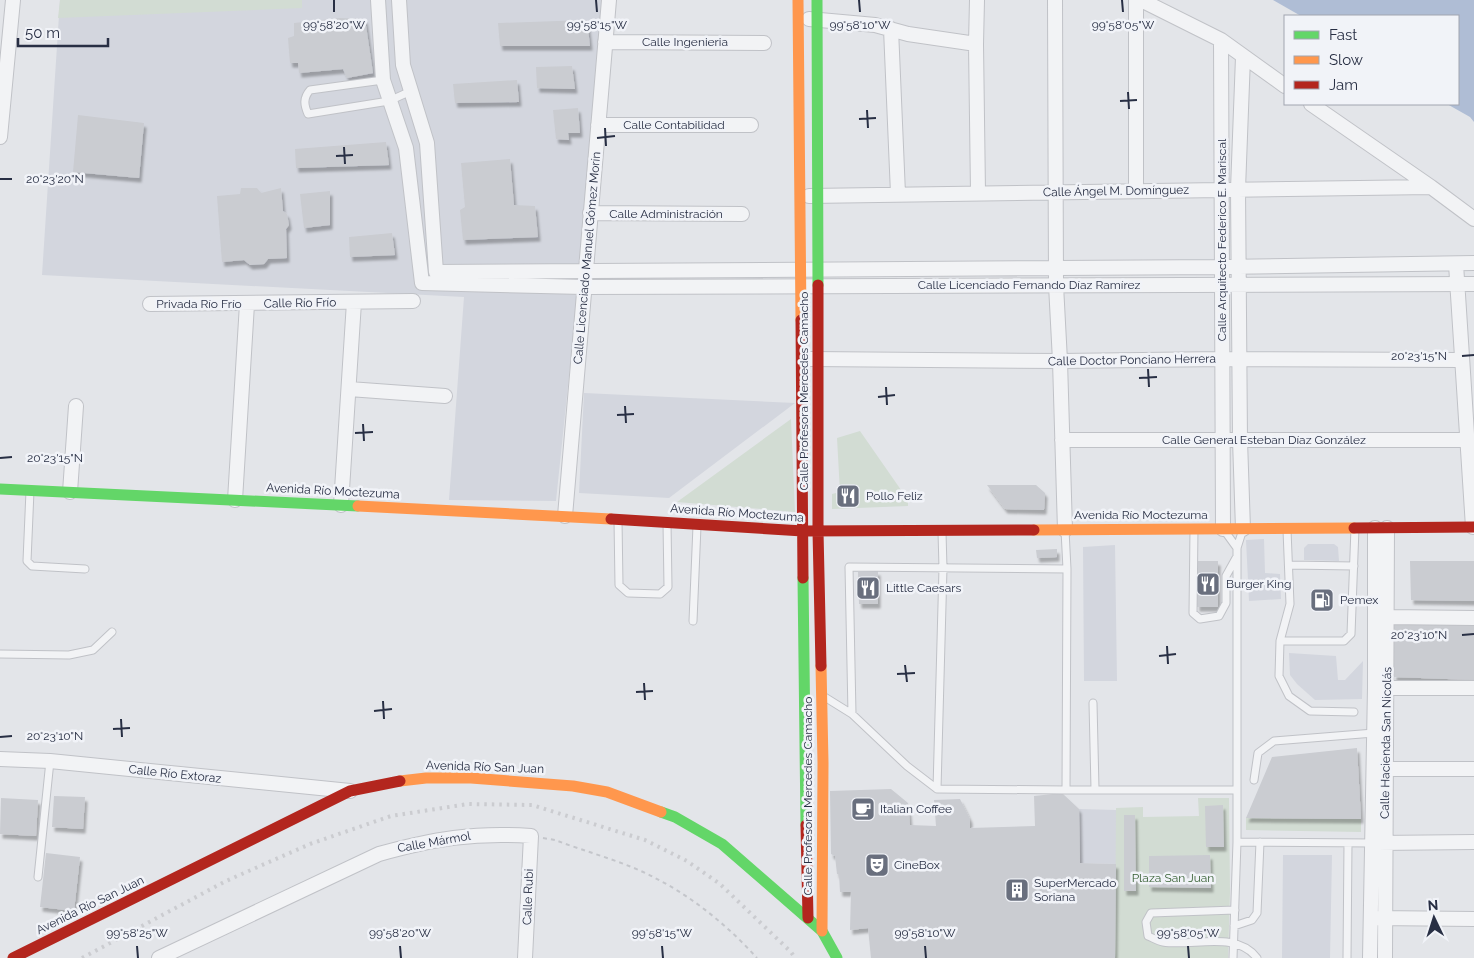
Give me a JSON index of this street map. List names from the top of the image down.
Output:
{
  "streets": {
    "street": [
      "Calle Ingenieria",
      "Calle Contabilidad",
      "Calle Ángel M. Domínguez",
      "Calle Administración",
      "Calle Arquitecto Federico E. Mariscal",
      "Calle Licenciado Manuel Gómez Morín",
      "Calle Licenciado Fernando Díaz Ramírez",
      "Calle Río Frío",
      "Privada Río Frío",
      "Calle Doctor Ponciano Herrera",
      "Calle Profesora Mercedes Camacho",
      "Calle General Esteban Díaz González",
      "Avenida Río Moctezuma",
      "Calle Hacienda San Nicolás",
      "Avenida Río San Juan",
      "Calle Río Extoraz",
      "Calle Mármol",
      "Calle Rubi"
    ]
  },
  "crossings": [
    ["Calle Ingenieria", "Calle Licenciado Manuel Gómez Morín"],
    ["Calle Contabilidad", "Calle Licenciado Manuel Gómez Morín"],
    ["Calle Ángel M. Domínguez", "Calle Arquitecto Federico E. Mariscal"],
    ["Calle Ángel M. Domínguez", "Calle Profesora Mercedes Camacho"],
    ["Calle Administración", "Calle Licenciado Manuel Gómez Morín"],
    ["Calle Arquitecto Federico E. Mariscal", "Calle Licenciado Fernando Díaz Ramírez"],
    ["Calle Arquitecto Federico E. Mariscal", "Calle Doctor Ponciano Herrera"],
    ["Calle Arquitecto Federico E. Mariscal", "Calle General Esteban Díaz González"],
    ["Calle Arquitecto Federico E. Mariscal", "Avenida Río Moctezuma"],
    ["Calle Licenciado Manuel Gómez Morín", "Calle Licenciado Fernando Díaz Ramírez"],
    ["Calle Licenciado Manuel Gómez Morín", "Avenida Río Moctezuma"],
    ["Calle Licenciado Fernando Díaz Ramírez", "Calle Profesora Mercedes Camacho"],
    ["Calle Río Frío", "Privada Río Frío"],
    ["Calle Doctor Ponciano Herrera", "Calle Profesora Mercedes Camacho"],
    ["Calle Profesora Mercedes Camacho", "Avenida Río Moctezuma"],
    ["Calle Profesora Mercedes Camacho", "Avenida Río San Juan"],
    ["Avenida Río Moctezuma", "Calle Hacienda San Nicolás"],
    ["Avenida Río San Juan", "Calle Río Extoraz"],
    ["Calle Mármol", "Calle Rubi"]
  ],
  "parks": ["Plaza San Juan"],
  "places": {
    "restaurant": ["Pollo Feliz", "Burger King", "Little Caesars"],
    "fuel station": ["Pemex"],
    "cafe": ["Italian Coffee"],
    "theatre": ["CineBox"],
    "building": ["SuperMercado Soriana"]
  },
  "legend": ["Fast", "Slow", "Jam"],
  "scale_bar": "50 m",
  "north": "top",
  "coordinates": [
    "99°58'20\"W",
    "99°58'15\"W",
    "99°58'10\"W",
    "99°58'05\"W",
    "20°23'20\"N",
    "20°23'15\"N",
    "20°23'10\"N",
    "99°58'25\"W"
  ]
}
